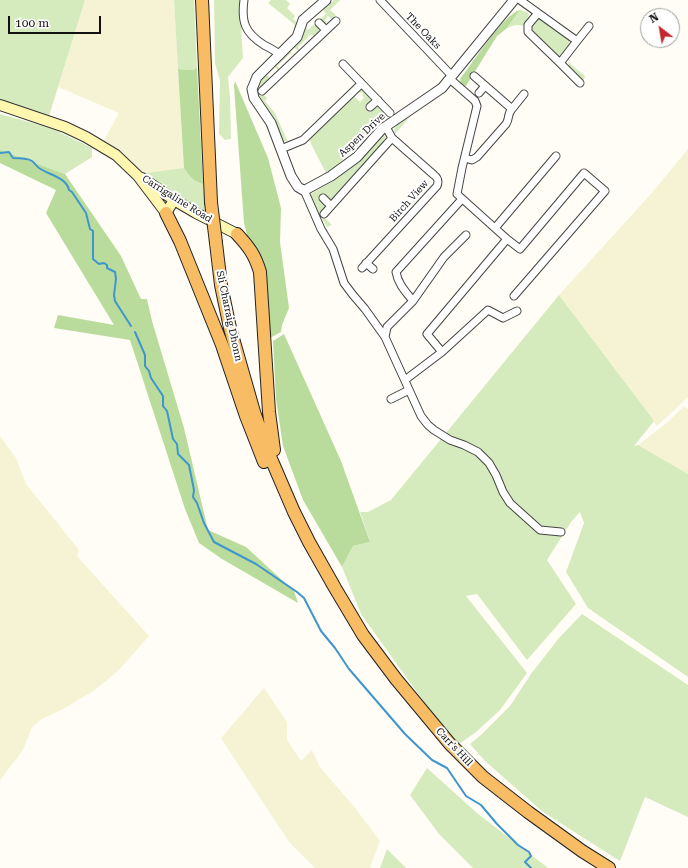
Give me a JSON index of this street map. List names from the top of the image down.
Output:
{
  "streets": {
    "highway": ["Sli Charraig Dhonn", "Carr's Hill"],
    "main road": ["Carrigaline Road"],
    "street": ["The Oaks", "Aspen Drive", "Birch View"]
  },
  "crossings": [
    ["Aspen Drive", "Birch View"],
    ["Sli Charraig Dhonn", "Carr's Hill"]
  ],
  "scale_bar": "100 m",
  "north": "top left"
}
